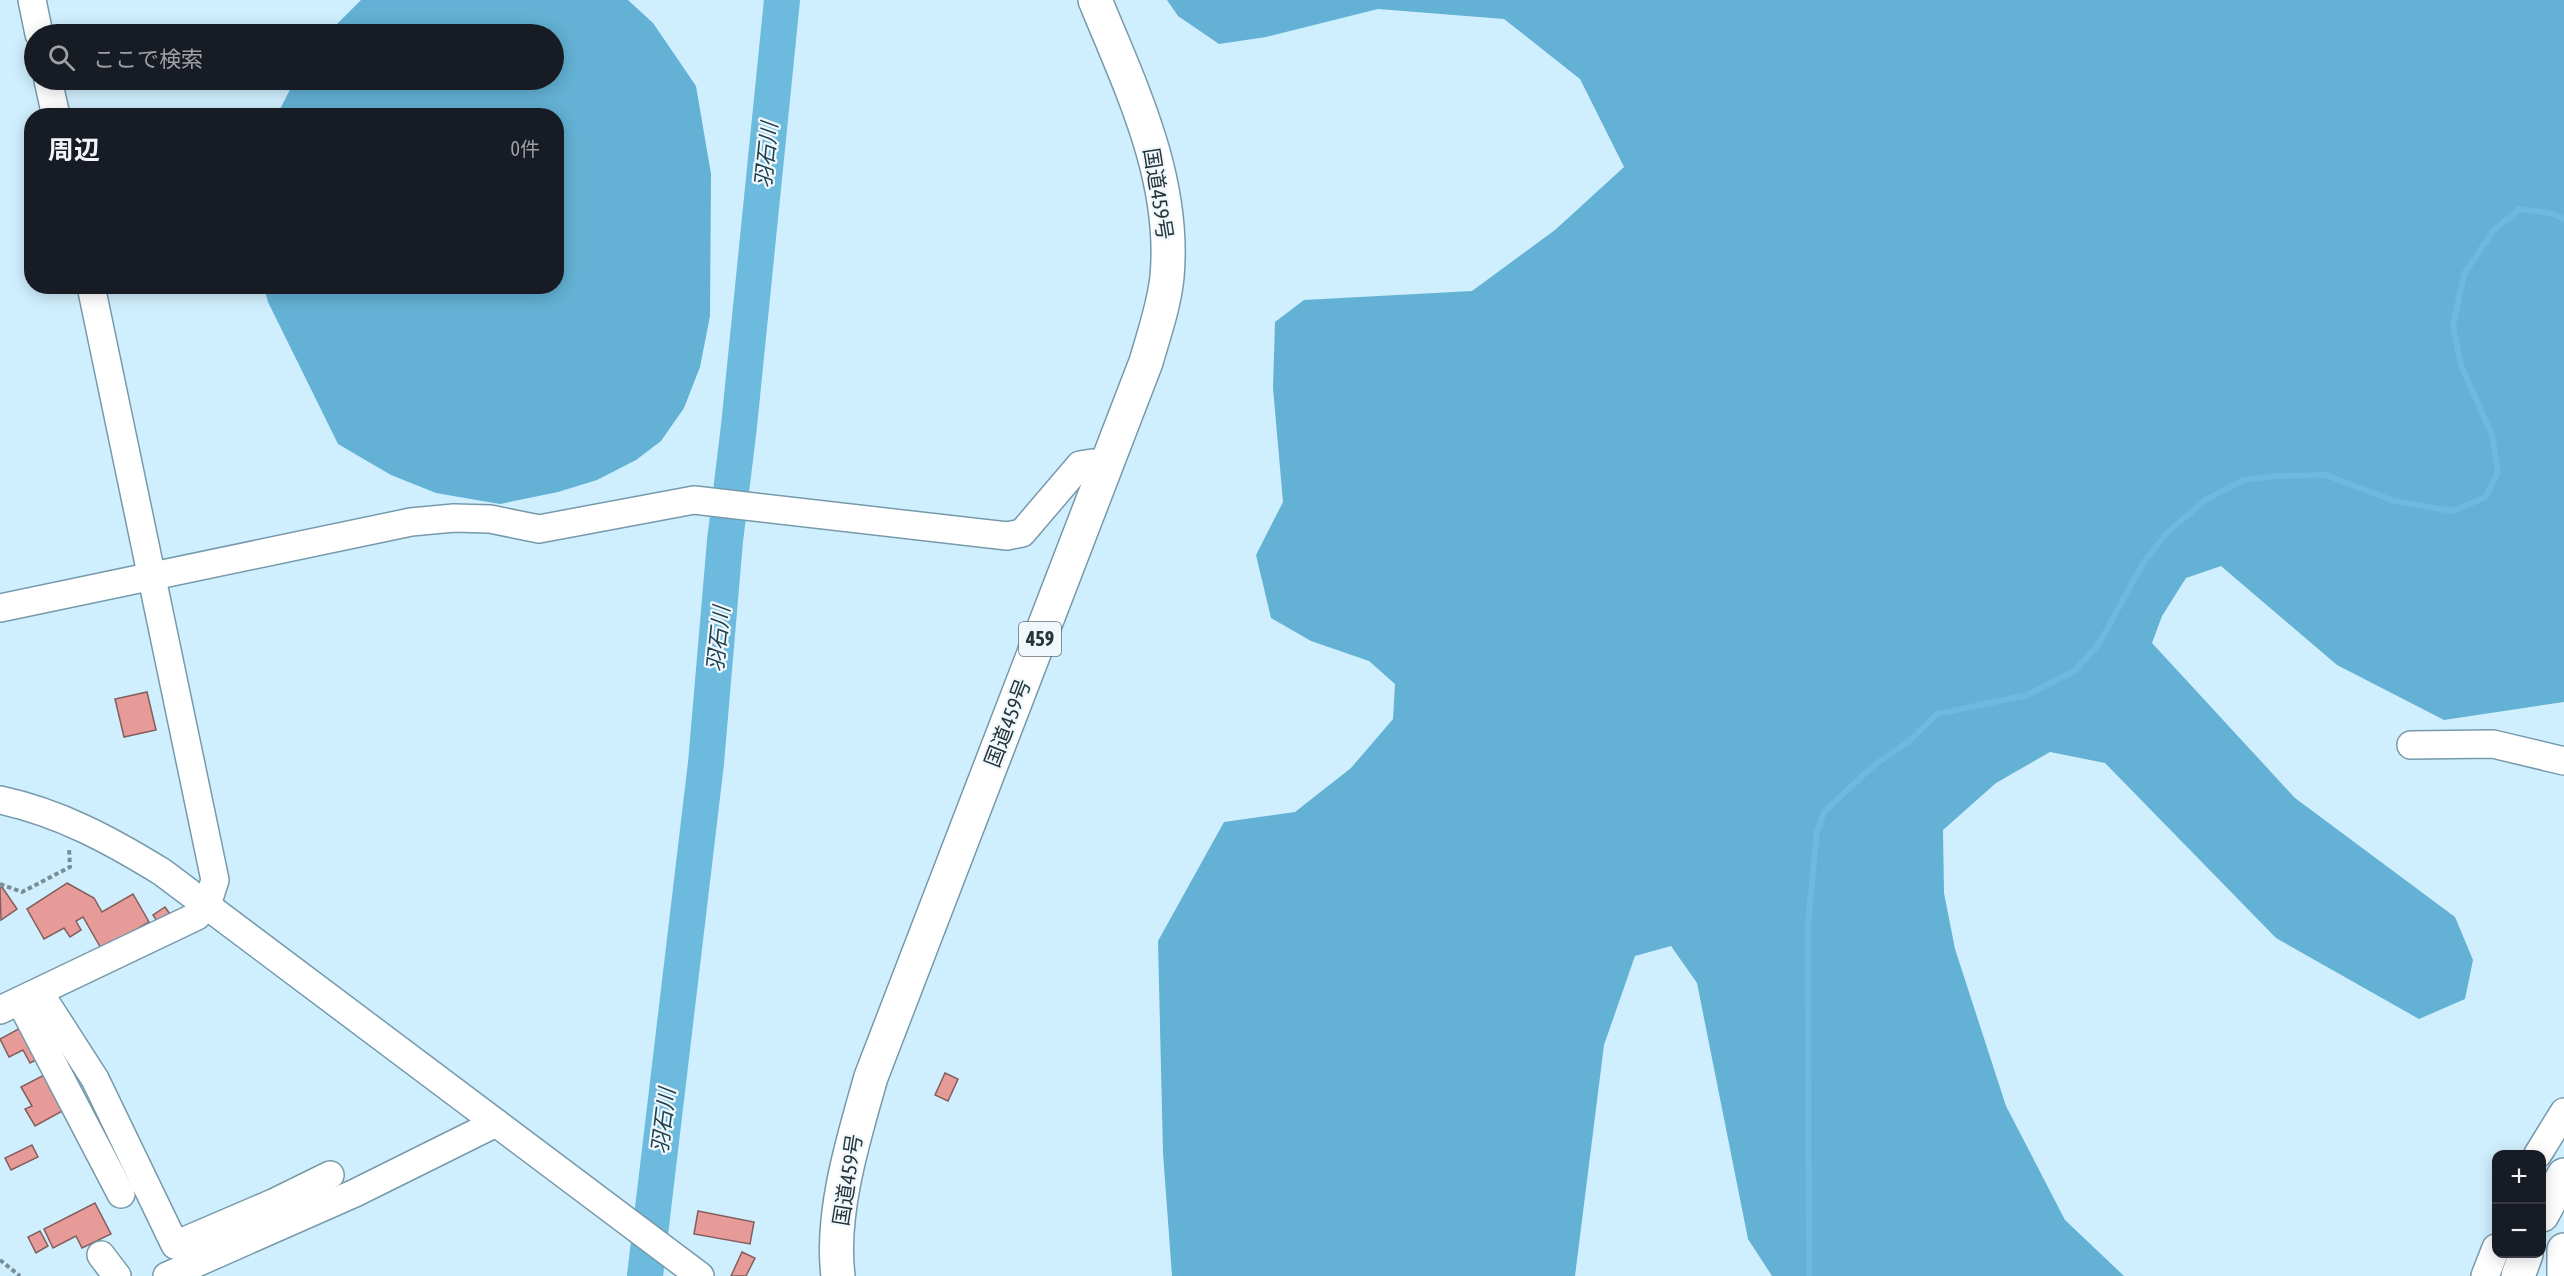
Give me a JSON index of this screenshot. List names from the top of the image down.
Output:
{
  "streets": {
    "highway": ["国道459号", "459"]
  },
  "water": ["羽石川"],
  "page": {
    "search": "ここで検索",
    "heading": ["周辺", "0件"],
    "map_buttons": ["+", "−"]
  }
}
